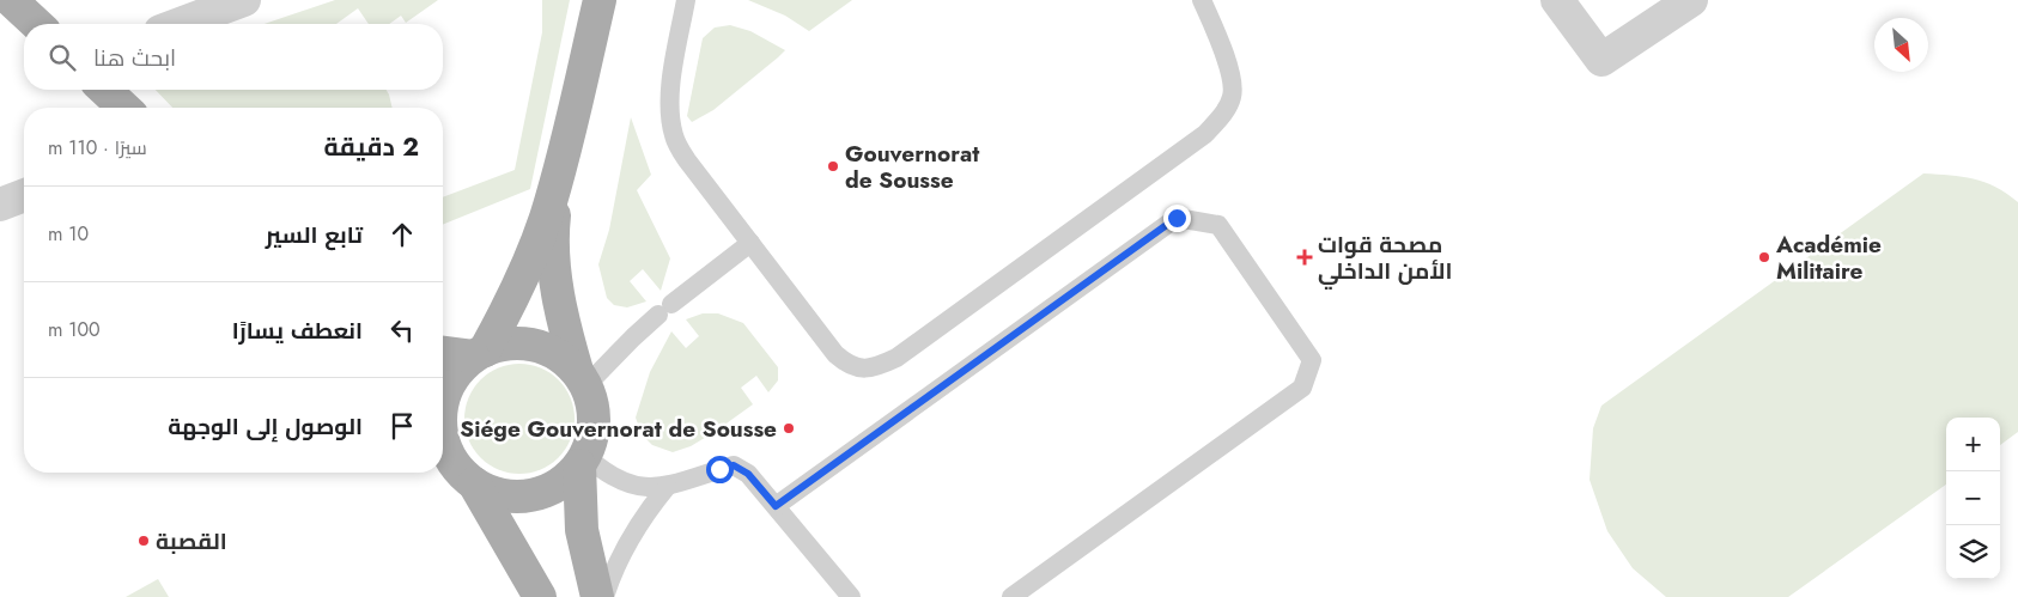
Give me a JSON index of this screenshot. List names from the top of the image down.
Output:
{
  "places": {
    "other": [
      "Gouvernorat de Sousse",
      "Académie Militaire",
      "Siége Gouvernorat de Sousse",
      "القصبة"
    ],
    "health": ["مصحة قوات الأمن الداخلي"]
  },
  "north": "bottom right",
  "page": {
    "search": "ابحث هنا",
    "heading": ["2 دقيقة", "سيرًا · 110 m"],
    "list": [
      ["تابع السير", "10 m"],
      ["انعطف يسارًا", "100 m"],
      "الوصول إلى الوجهة"
    ],
    "map_buttons": ["+", "−"]
  }
}
